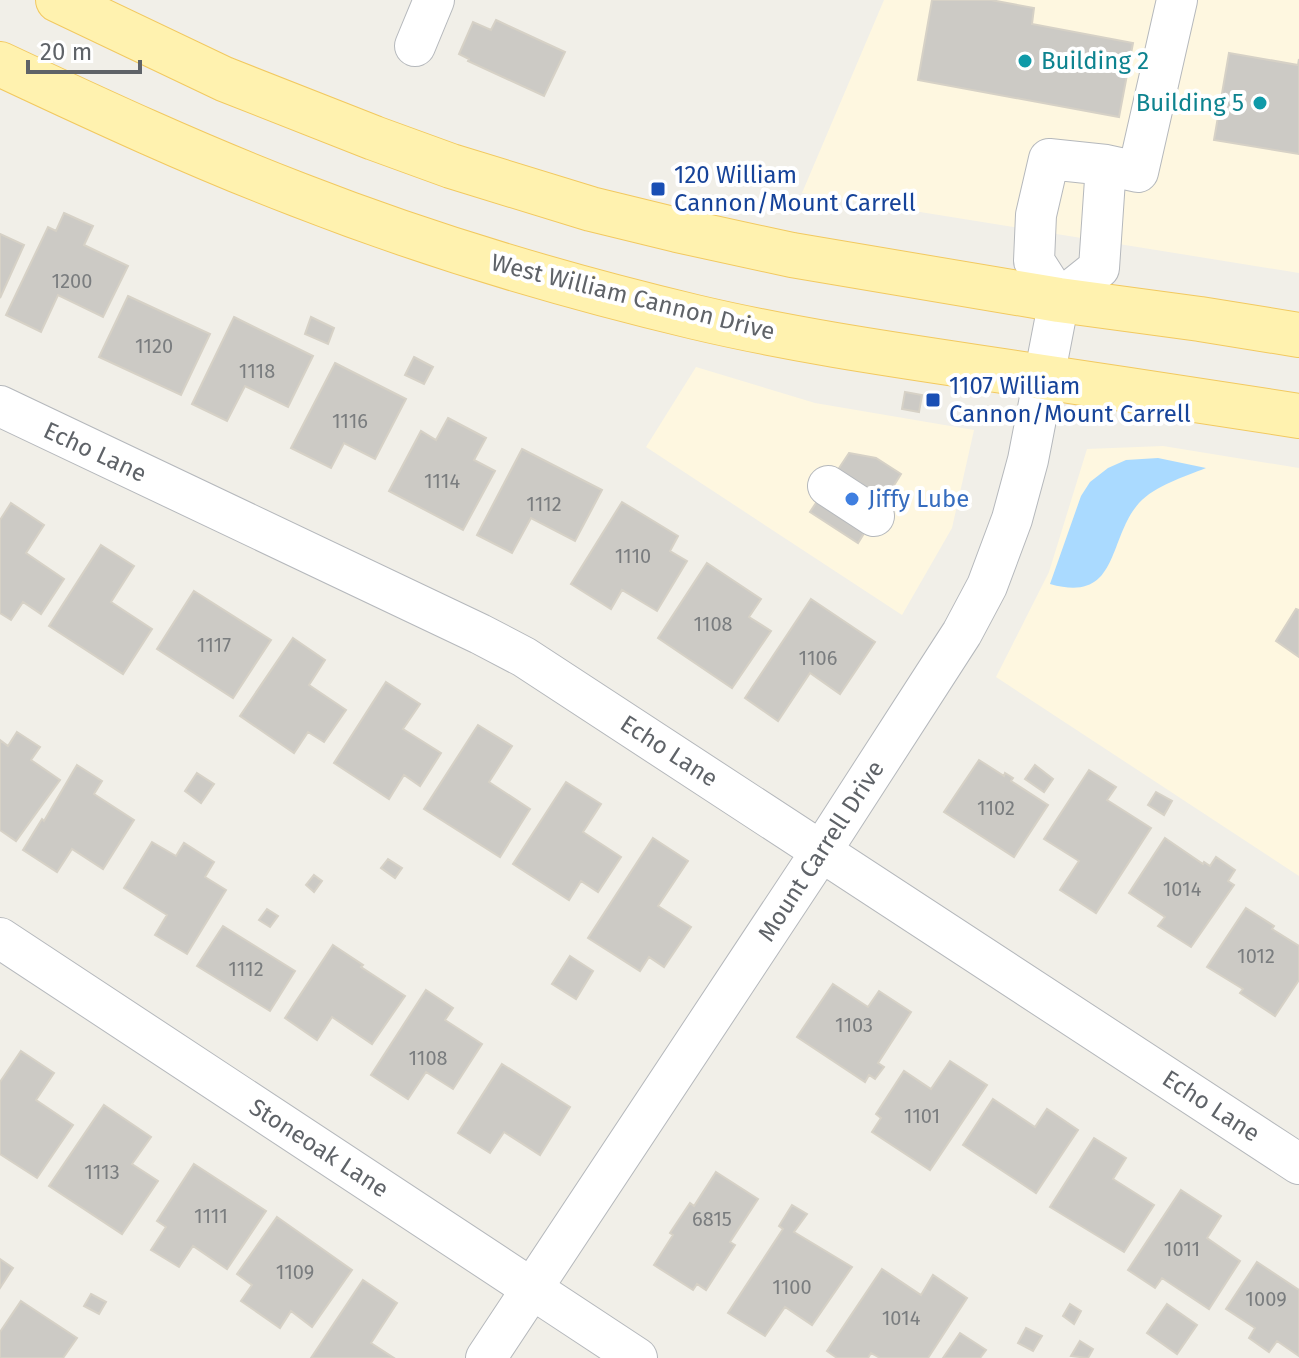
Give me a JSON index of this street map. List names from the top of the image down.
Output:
{
  "streets": {
    "main road": ["West William Cannon Drive"],
    "street": ["Echo Lane", "Mount Carrell Drive", "Stoneoak Lane"]
  },
  "crossings": [
    ["West William Cannon Drive", "Mount Carrell Drive"],
    ["Echo Lane", "Mount Carrell Drive"],
    ["Mount Carrell Drive", "Stoneoak Lane"]
  ],
  "places": {
    "other": ["Building 2", "Building 5", "Jiffy Lube"],
    "transit": ["120 William Cannon/Mount Carrell", "1107 William Cannon/Mount Carrell"]
  },
  "house_numbers": [
    "1200",
    "1120",
    "1118",
    "1116",
    "1114",
    "1112",
    "1110",
    "1108",
    "1117",
    "1106",
    "1102",
    "1014",
    "1012",
    "1112",
    "1103",
    "1108",
    "1101",
    "1113",
    "1111",
    "6815",
    "1011",
    "1109",
    "1100",
    "1009",
    "1014"
  ],
  "scale_bar": "20 m"
}
